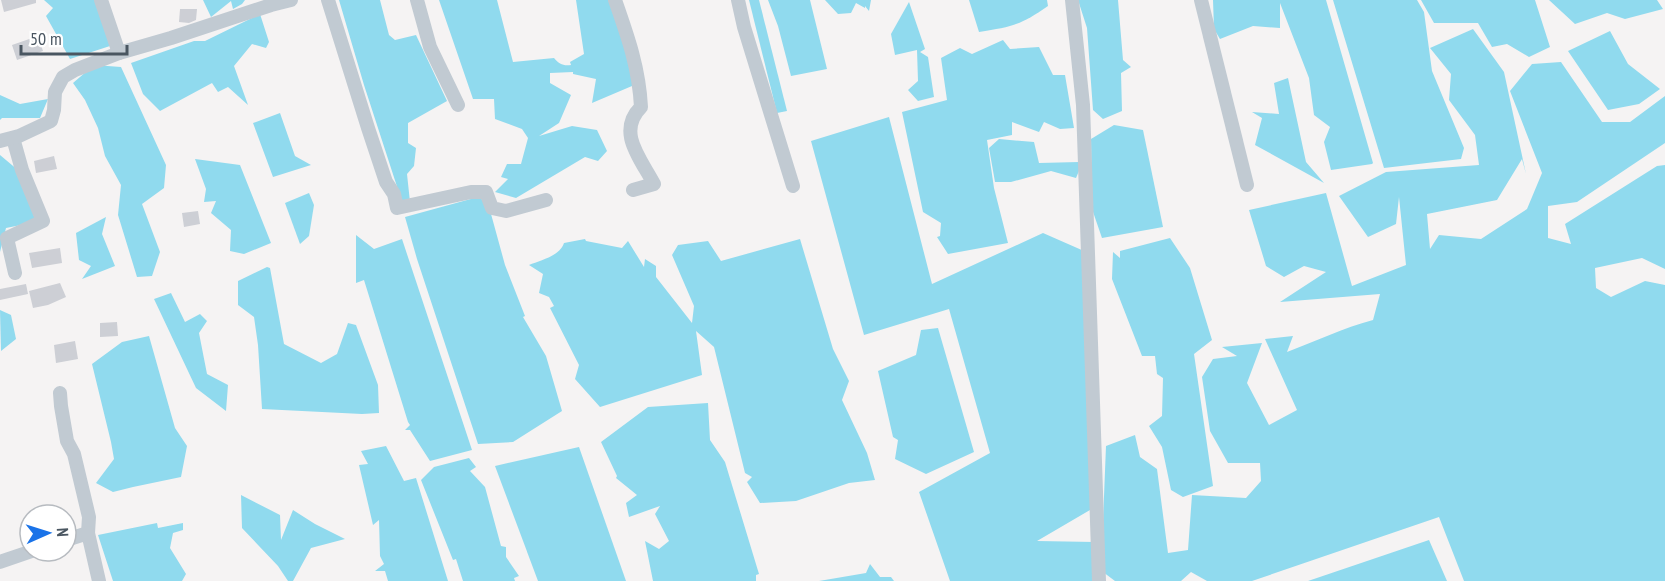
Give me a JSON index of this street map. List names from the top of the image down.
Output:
{
  "scale_bar": "50 m",
  "north": "right"
}
